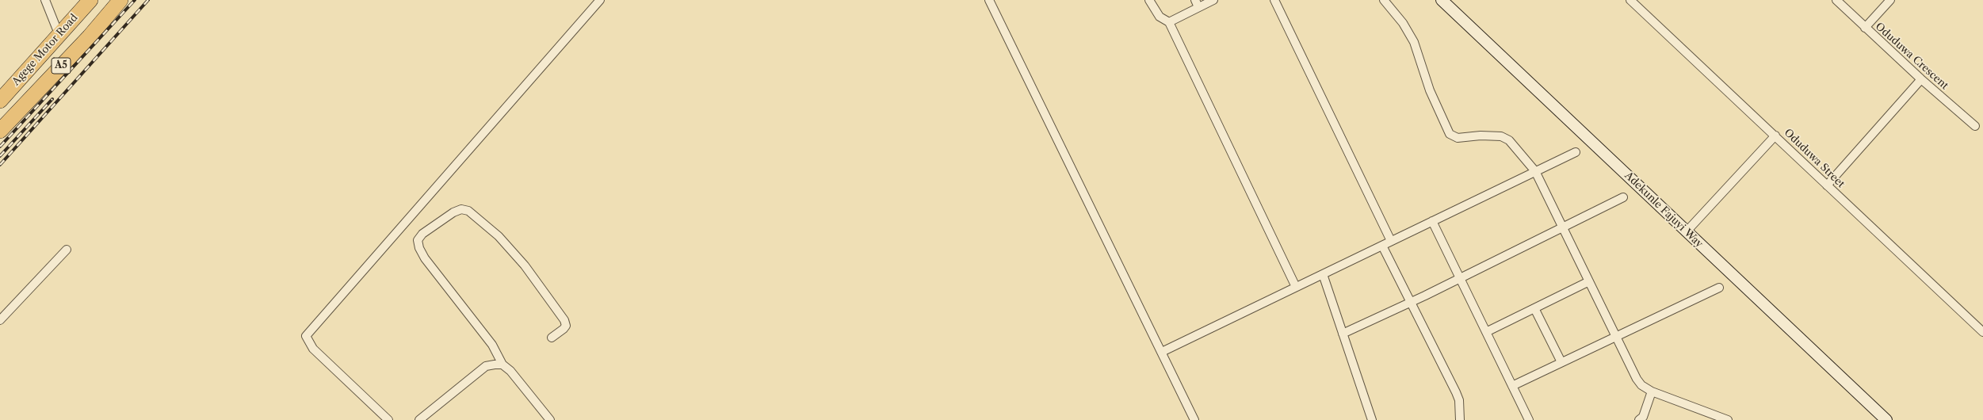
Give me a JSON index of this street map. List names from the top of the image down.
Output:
{
  "streets": {
    "highway": ["Agege Motor Road", "A5"],
    "street": ["Oduduwa Crescent", "Oduduwa Street", "Adekunle Fajuyi Way"]
  }
}
